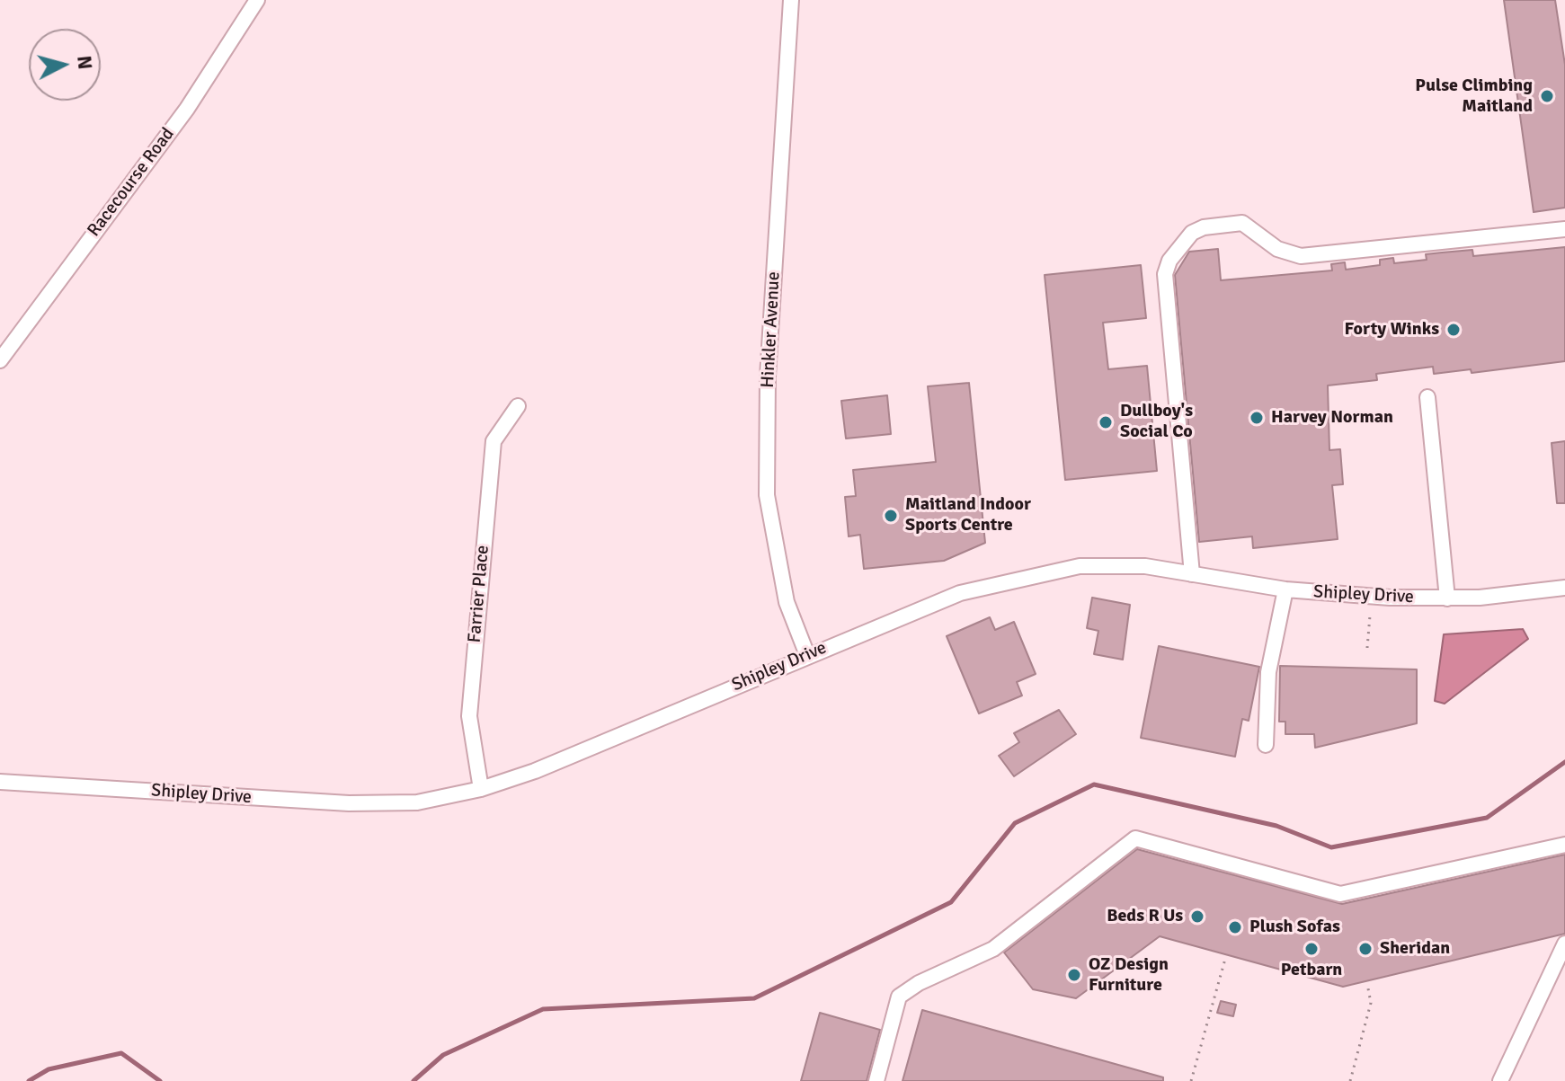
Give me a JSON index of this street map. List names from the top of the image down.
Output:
{
  "streets": {
    "street": [
      "Racecourse Road",
      "Hinkler Avenue",
      "Farrier Place",
      "Shipley Drive"
    ]
  },
  "crossings": [
    ["Hinkler Avenue", "Shipley Drive"],
    ["Farrier Place", "Shipley Drive"]
  ],
  "places": [
    "Pulse Climbing Maitland",
    "Forty Winks",
    "Harvey Norman",
    "Dullboy's Social Co",
    "Maitland Indoor Sports Centre",
    "Beds R Us",
    "Plush Sofas",
    "Petbarn",
    "Sheridan",
    "OZ Design Furniture"
  ],
  "north": "right"
}
